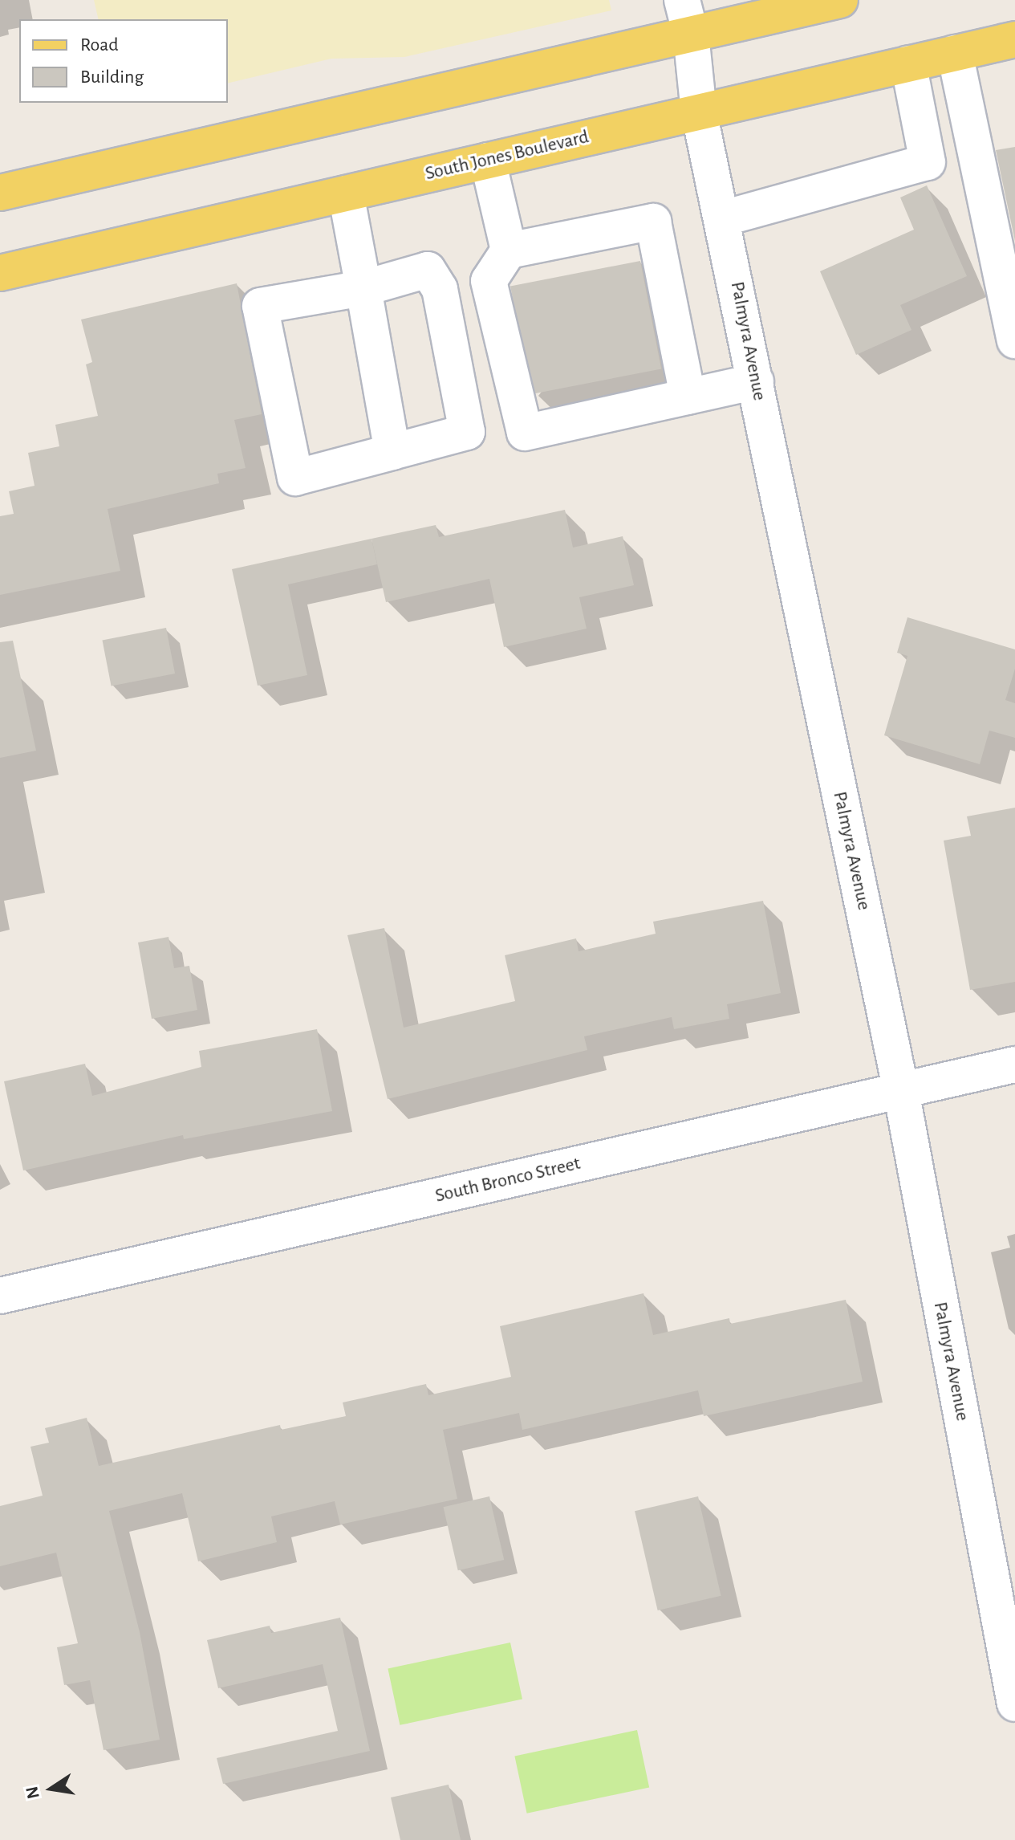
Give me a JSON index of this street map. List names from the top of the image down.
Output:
{
  "streets": {
    "main road": ["South Jones Boulevard"],
    "street": ["Palmyra Avenue", "South Bronco Street"]
  },
  "crossings": [
    ["South Jones Boulevard", "Palmyra Avenue"],
    ["Palmyra Avenue", "South Bronco Street"]
  ],
  "legend": ["Road", "Building"],
  "north": "left"
}
